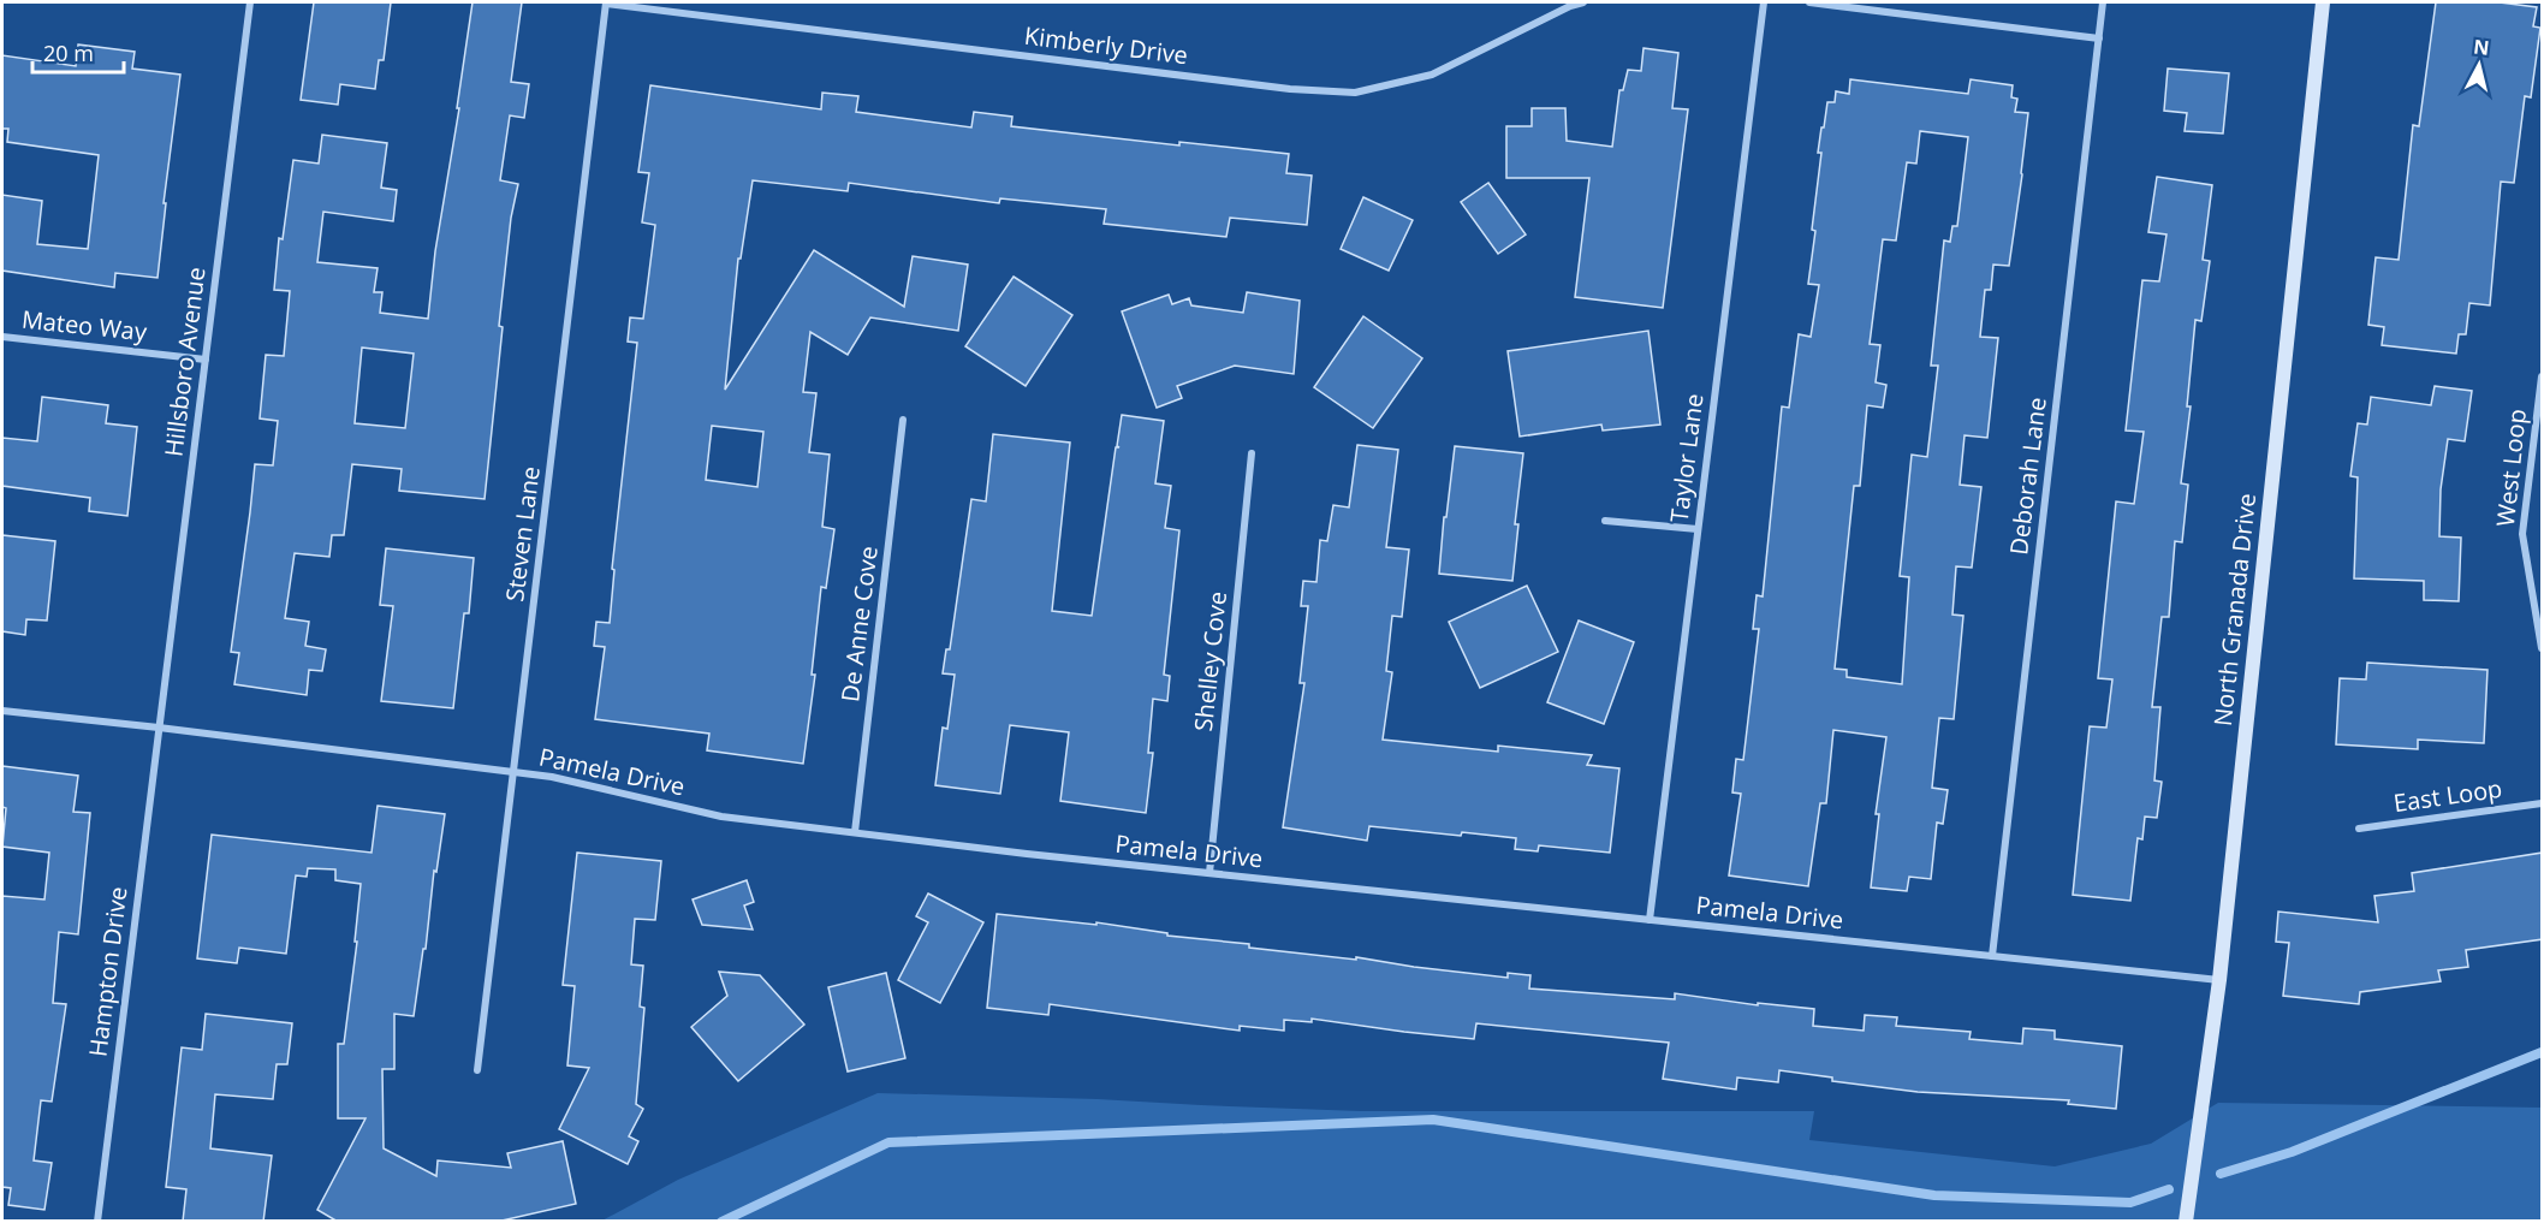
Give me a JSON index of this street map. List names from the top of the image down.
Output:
{
  "streets": {
    "street": [
      "Kimberly Drive",
      "Mateo Way",
      "Hillsboro Avenue",
      "Taylor Lane",
      "West Loop",
      "Deborah Lane",
      "Steven Lane",
      "North Granada Drive",
      "De Anne Cove",
      "Shelley Cove",
      "Pamela Drive",
      "East Loop",
      "Hampton Drive"
    ]
  },
  "crossings": [
    ["Kimberly Drive", "Steven Lane"],
    ["Mateo Way", "Hillsboro Avenue"],
    ["Hillsboro Avenue", "Pamela Drive"],
    ["Hillsboro Avenue", "Hampton Drive"],
    ["Taylor Lane", "Pamela Drive"],
    ["Deborah Lane", "Pamela Drive"],
    ["Steven Lane", "Pamela Drive"],
    ["North Granada Drive", "Pamela Drive"],
    ["De Anne Cove", "Pamela Drive"],
    ["Shelley Cove", "Pamela Drive"],
    ["Pamela Drive", "Hampton Drive"]
  ],
  "scale_bar": "20 m",
  "north": "top"
}
